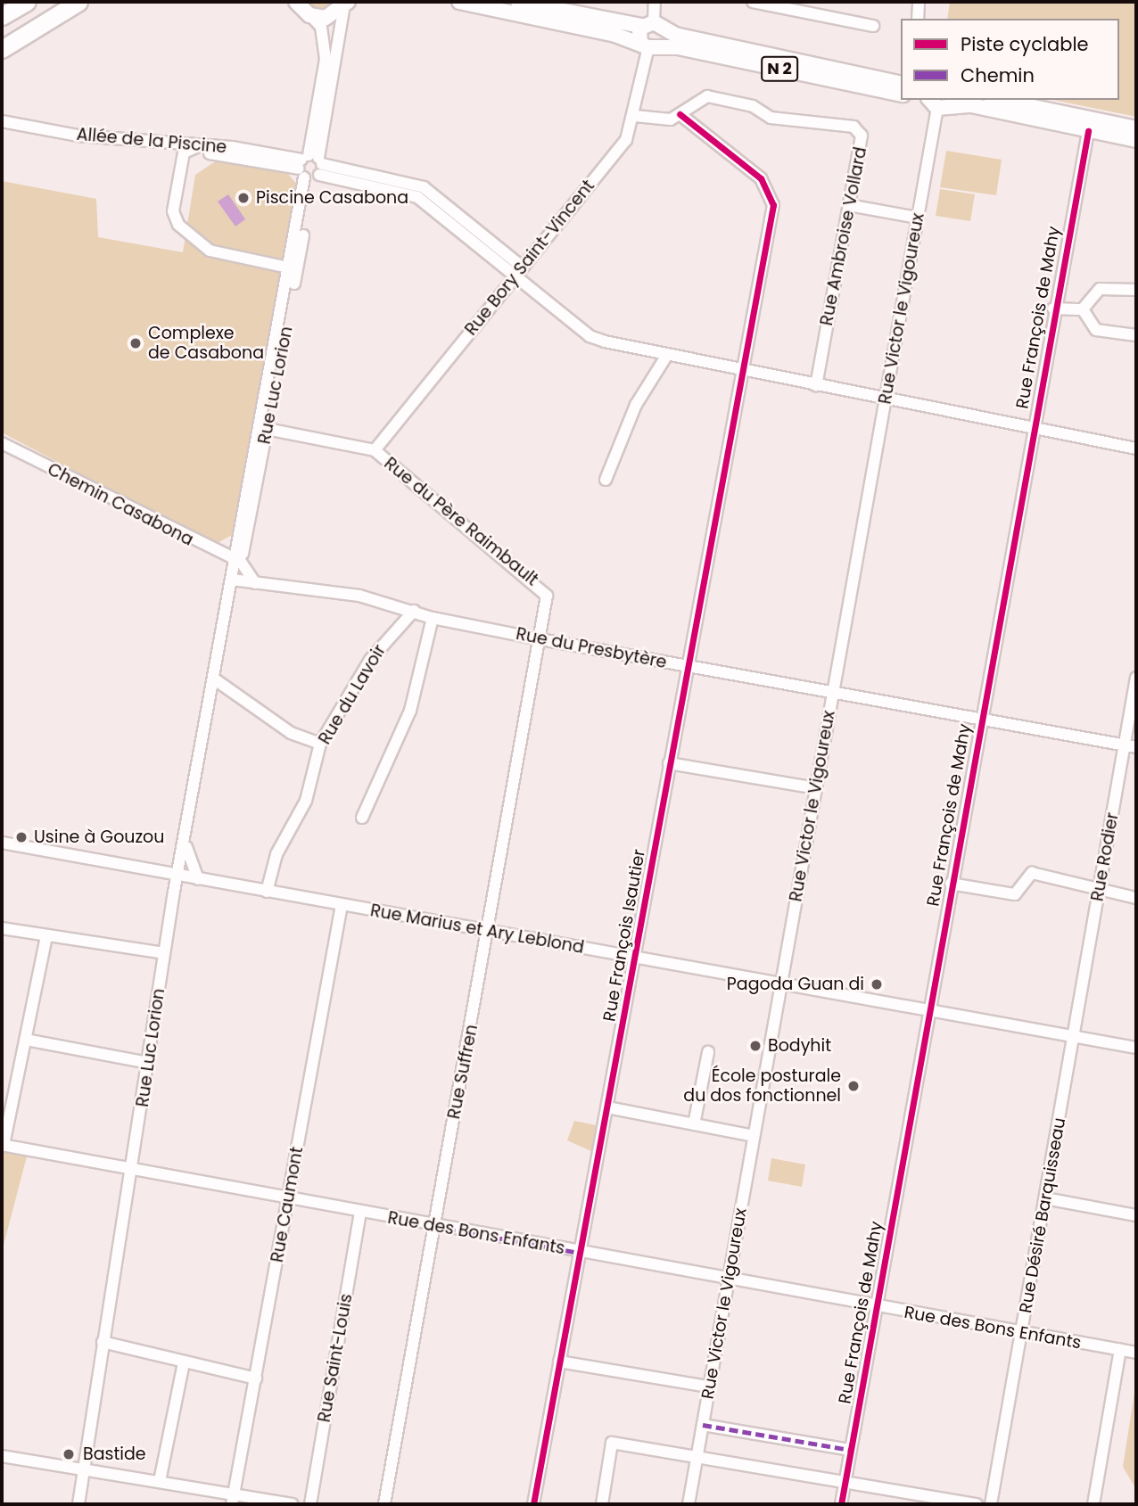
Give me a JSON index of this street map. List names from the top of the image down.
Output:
{
  "streets": {
    "main road": ["N 2"],
    "street": [
      "Allée de la Piscine",
      "Rue Ambroise Vollard",
      "Rue Bory Saint-Vincent",
      "Rue Victor le Vigoureux",
      "Rue François de Mahy",
      "Rue Luc Lorion",
      "Chemin Casabona",
      "Rue du Père Raimbault",
      "Rue du Presbytère",
      "Rue du Lavoir",
      "Rue Rodier",
      "Rue Marius et Ary Leblond",
      "Rue François Isautier",
      "Rue Suffren",
      "Rue Caumont",
      "Rue Désiré Barquisseau",
      "Rue des Bons Enfants",
      "Rue Saint-Louis"
    ]
  },
  "crossings": [
    ["N 2", "Rue Bory Saint-Vincent"],
    ["Allée de la Piscine", "Rue Luc Lorion"],
    ["Rue Ambroise Vollard", "Rue François Isautier"],
    ["Rue Bory Saint-Vincent", "Rue du Père Raimbault"],
    ["Rue Victor le Vigoureux", "Rue du Presbytère"],
    ["Rue Victor le Vigoureux", "Rue Marius et Ary Leblond"],
    ["Rue Victor le Vigoureux", "Rue des Bons Enfants"],
    ["Rue François de Mahy", "Rue du Presbytère"],
    ["Rue François de Mahy", "Rue Marius et Ary Leblond"],
    ["Rue François de Mahy", "Rue des Bons Enfants"],
    ["Rue Luc Lorion", "Chemin Casabona"],
    ["Rue Luc Lorion", "Rue du Père Raimbault"],
    ["Rue Luc Lorion", "Rue du Presbytère"],
    ["Rue Luc Lorion", "Rue Marius et Ary Leblond"],
    ["Rue Luc Lorion", "Rue des Bons Enfants"],
    ["Rue du Père Raimbault", "Rue du Presbytère"],
    ["Rue du Père Raimbault", "Rue Suffren"],
    ["Rue du Presbytère", "Rue du Lavoir"],
    ["Rue du Presbytère", "Rue Rodier"],
    ["Rue du Presbytère", "Rue François Isautier"],
    ["Rue du Presbytère", "Rue Suffren"],
    ["Rue du Lavoir", "Rue Marius et Ary Leblond"],
    ["Rue Rodier", "Rue Marius et Ary Leblond"],
    ["Rue Rodier", "Rue Désiré Barquisseau"],
    ["Rue Marius et Ary Leblond", "Rue François Isautier"],
    ["Rue Marius et Ary Leblond", "Rue Suffren"],
    ["Rue Marius et Ary Leblond", "Rue Caumont"],
    ["Rue Marius et Ary Leblond", "Rue Désiré Barquisseau"],
    ["Rue François Isautier", "Rue des Bons Enfants"],
    ["Rue Suffren", "Rue des Bons Enfants"],
    ["Rue Caumont", "Rue des Bons Enfants"],
    ["Rue Désiré Barquisseau", "Rue des Bons Enfants"],
    ["Rue des Bons Enfants", "Rue Saint-Louis"]
  ],
  "places": [
    "Piscine Casabona",
    "Complexe de Casabona",
    "Usine à Gouzou",
    "Pagoda Guan di",
    "Bodyhit",
    "École posturale du dos fonctionnel",
    "Bastide"
  ],
  "legend": ["Piste cyclable", "Chemin"]
}
